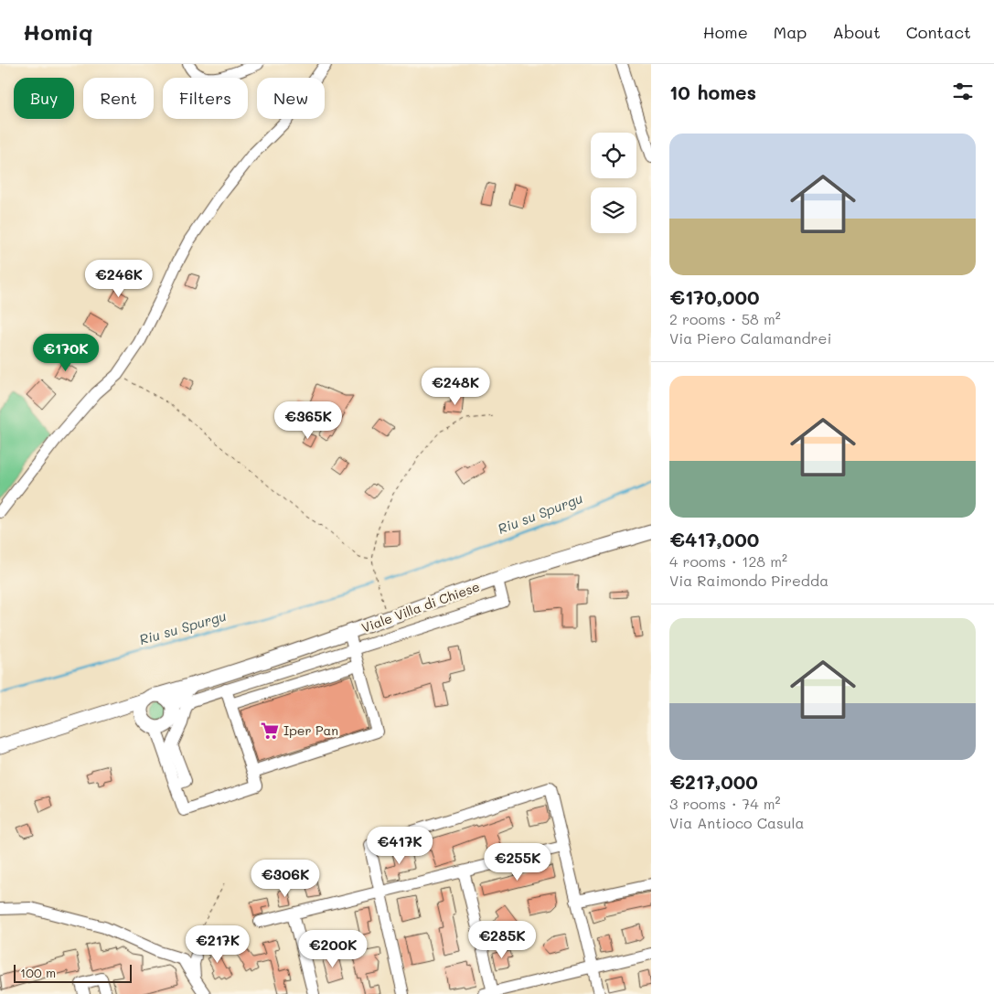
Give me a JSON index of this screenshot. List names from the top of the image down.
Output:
{
  "streets": {
    "main road": ["Viale Villa di Chiese"]
  },
  "water": ["Riu su Spurgu"],
  "places": {
    "supermarket": ["Iper Pan"]
  },
  "scale_bar": "100 m",
  "page": {
    "header": "Homiq",
    "nav": [
      "Home",
      "Map",
      "About",
      "Contact"
    ],
    "heading": "10 homes",
    "chip": [
      "Buy",
      "Rent",
      "Filters",
      "New"
    ],
    "list": [
      {
        "name": "€170,000",
        "note": "2 rooms · 58 m² · Via Piero Calamandrei"
      },
      {
        "name": "€417,000",
        "note": "4 rooms · 128 m² · Via Raimondo Piredda"
      },
      {
        "name": "€217,000",
        "note": "3 rooms · 74 m² · Via Antioco Casula"
      }
    ],
    "price": [
      "€246K",
      "€170K",
      "€248K",
      "€365K",
      "€417K",
      "€255K",
      "€306K",
      "€285K",
      "€217K",
      "€200K"
    ],
    "scale": "100 m"
  }
}
